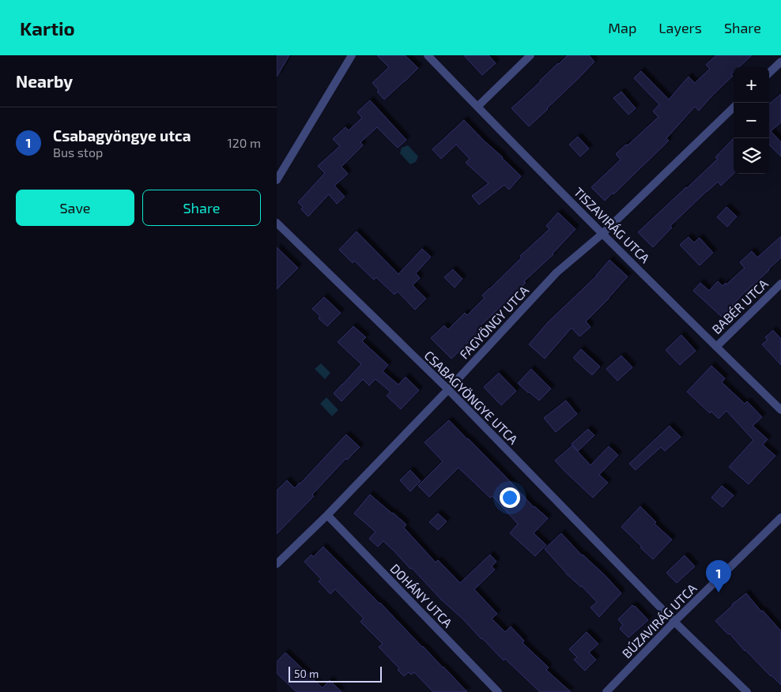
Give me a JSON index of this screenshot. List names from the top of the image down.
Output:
{
  "streets": {
    "street": [
      "TISZAVIRÁG UTCA",
      "BABÉR UTCA",
      "FAGYÖNGY UTCA",
      "CSABAGYÖNGYE UTCA",
      "DOHÁNY UTCA",
      "BÚZAVIRÁG UTCA"
    ]
  },
  "crossings": [
    ["TISZAVIRÁG UTCA", "BABÉR UTCA"],
    ["TISZAVIRÁG UTCA", "FAGYÖNGY UTCA"],
    ["FAGYÖNGY UTCA", "CSABAGYÖNGYE UTCA"],
    ["FAGYÖNGY UTCA", "DOHÁNY UTCA"],
    ["CSABAGYÖNGYE UTCA", "BÚZAVIRÁG UTCA"]
  ],
  "scale_bar": "50 m",
  "page": {
    "header": "Kartio",
    "nav": ["Map", "Layers", "Share"],
    "heading": "Nearby",
    "map_buttons": ["+", "−"],
    "list": [
      {
        "mark": "1",
        "name": "Csabagyöngye utca",
        "note": "Bus stop",
        "value": "120 m"
      }
    ],
    "buttons": ["Save", "Share"],
    "pins": "1",
    "scale": "50 m"
  }
}
